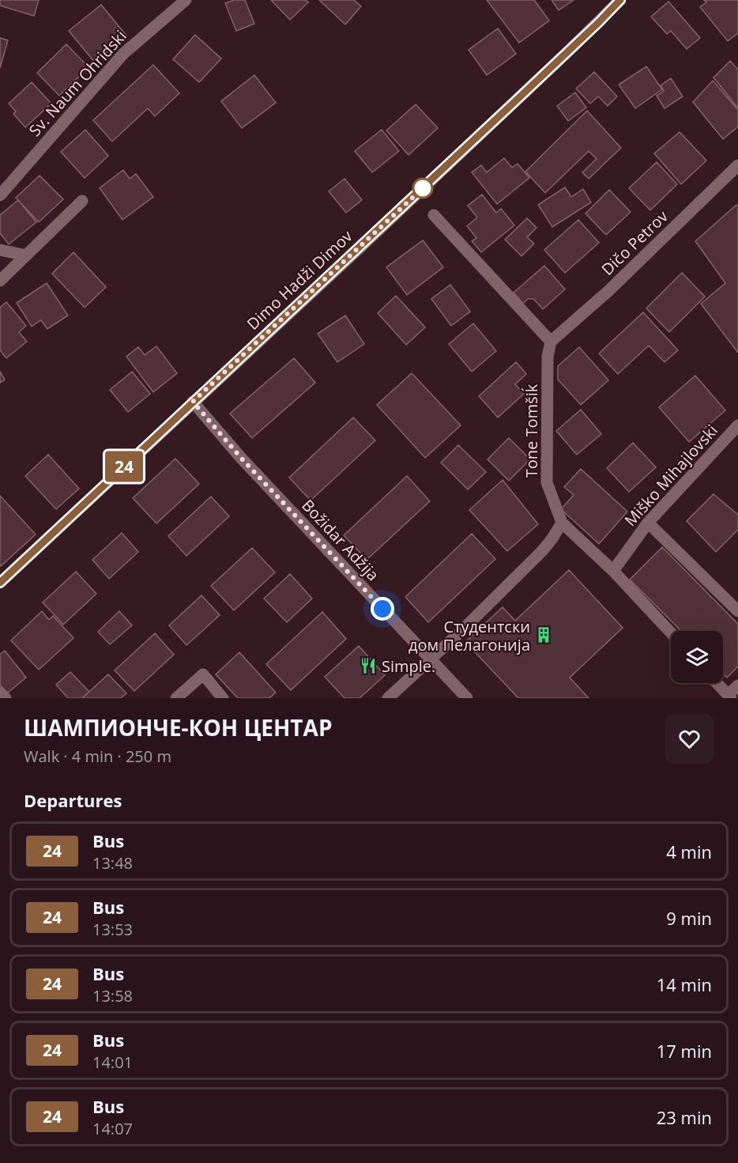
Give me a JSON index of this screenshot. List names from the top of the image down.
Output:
{
  "streets": {
    "street": [
      "Sv. Naum Ohridski",
      "Dičo Petrov",
      "Dimo Hadži Dimov",
      "Tone Tomšiḱ",
      "Miško Mihajlovski",
      "Božidar Adžija"
    ]
  },
  "crossings": [
    ["Dičo Petrov", "Tone Tomšiḱ"],
    ["Dimo Hadži Dimov", "Božidar Adžija"],
    ["Tone Tomšiḱ", "Miško Mihajlovski"]
  ],
  "places": {
    "building": ["Студентски дом Пелагонија"],
    "restaurant": ["Simple."]
  },
  "lines": ["bus line 24"],
  "page": {
    "on_map": "24",
    "heading": [
      ["ШАМПИОНЧЕ-КОН ЦЕНТАР", "Walk · 4 min · 250 m"],
      "Departures"
    ],
    "list": [
      {
        "mark": "24",
        "name": "Bus",
        "note": "13:48",
        "value": "4 min"
      },
      {
        "mark": "24",
        "name": "Bus",
        "note": "13:53",
        "value": "9 min"
      },
      {
        "mark": "24",
        "name": "Bus",
        "note": "13:58",
        "value": "14 min"
      },
      {
        "mark": "24",
        "name": "Bus",
        "note": "14:01",
        "value": "17 min"
      },
      {
        "mark": "24",
        "name": "Bus",
        "note": "14:07",
        "value": "23 min"
      }
    ]
  }
}
